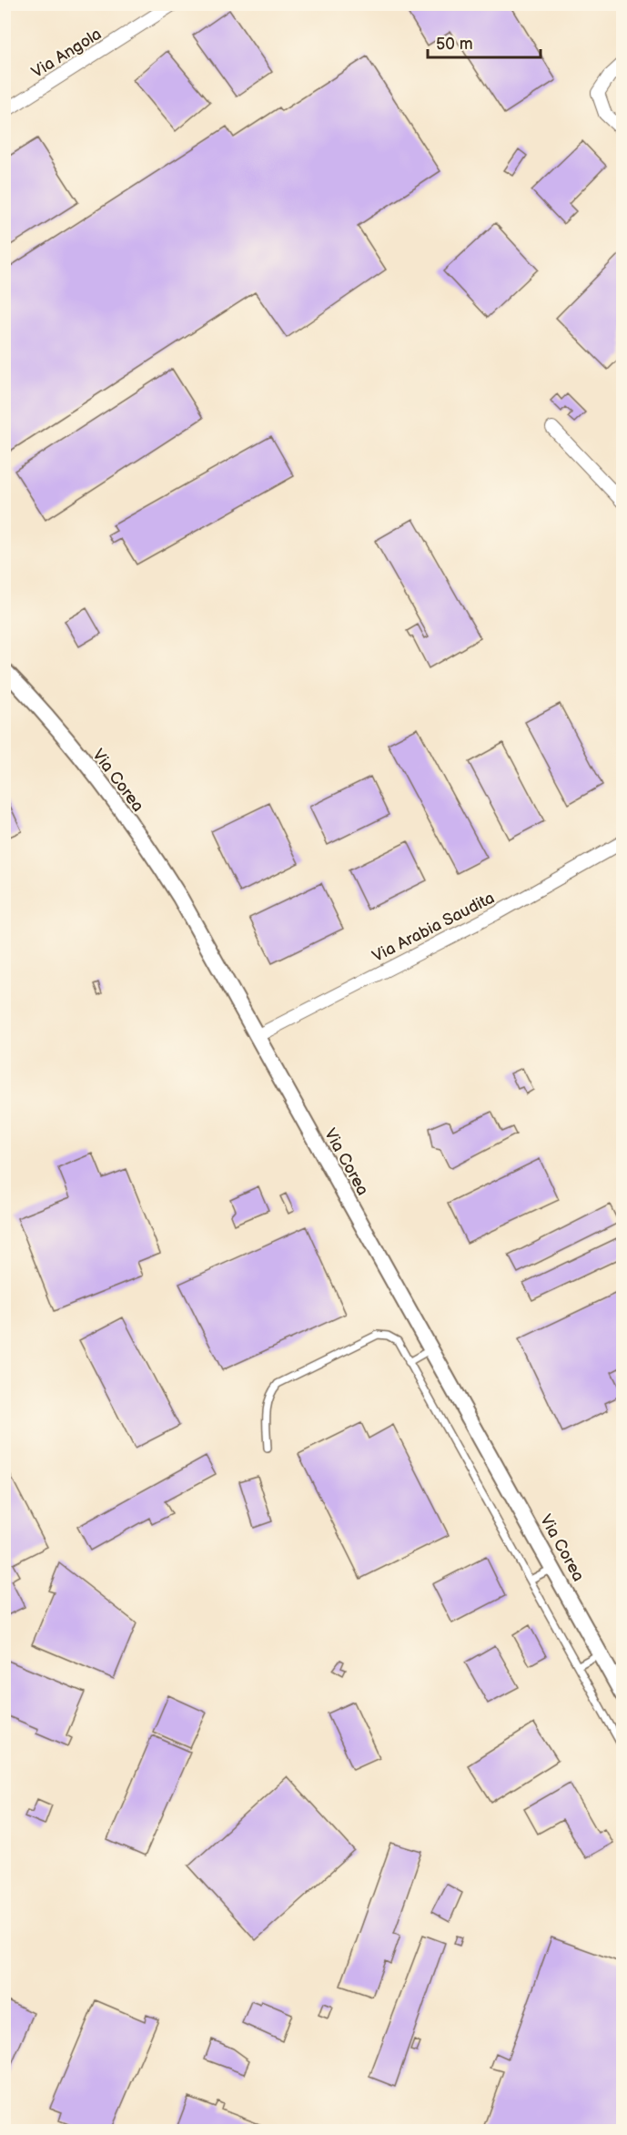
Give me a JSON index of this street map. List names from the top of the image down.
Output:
{
  "streets": {
    "street": ["Via Angola", "Via Corea", "Via Arabia Saudita"]
  },
  "crossings": [
    ["Via Corea", "Via Arabia Saudita"]
  ],
  "scale_bar": "50 m"
}
